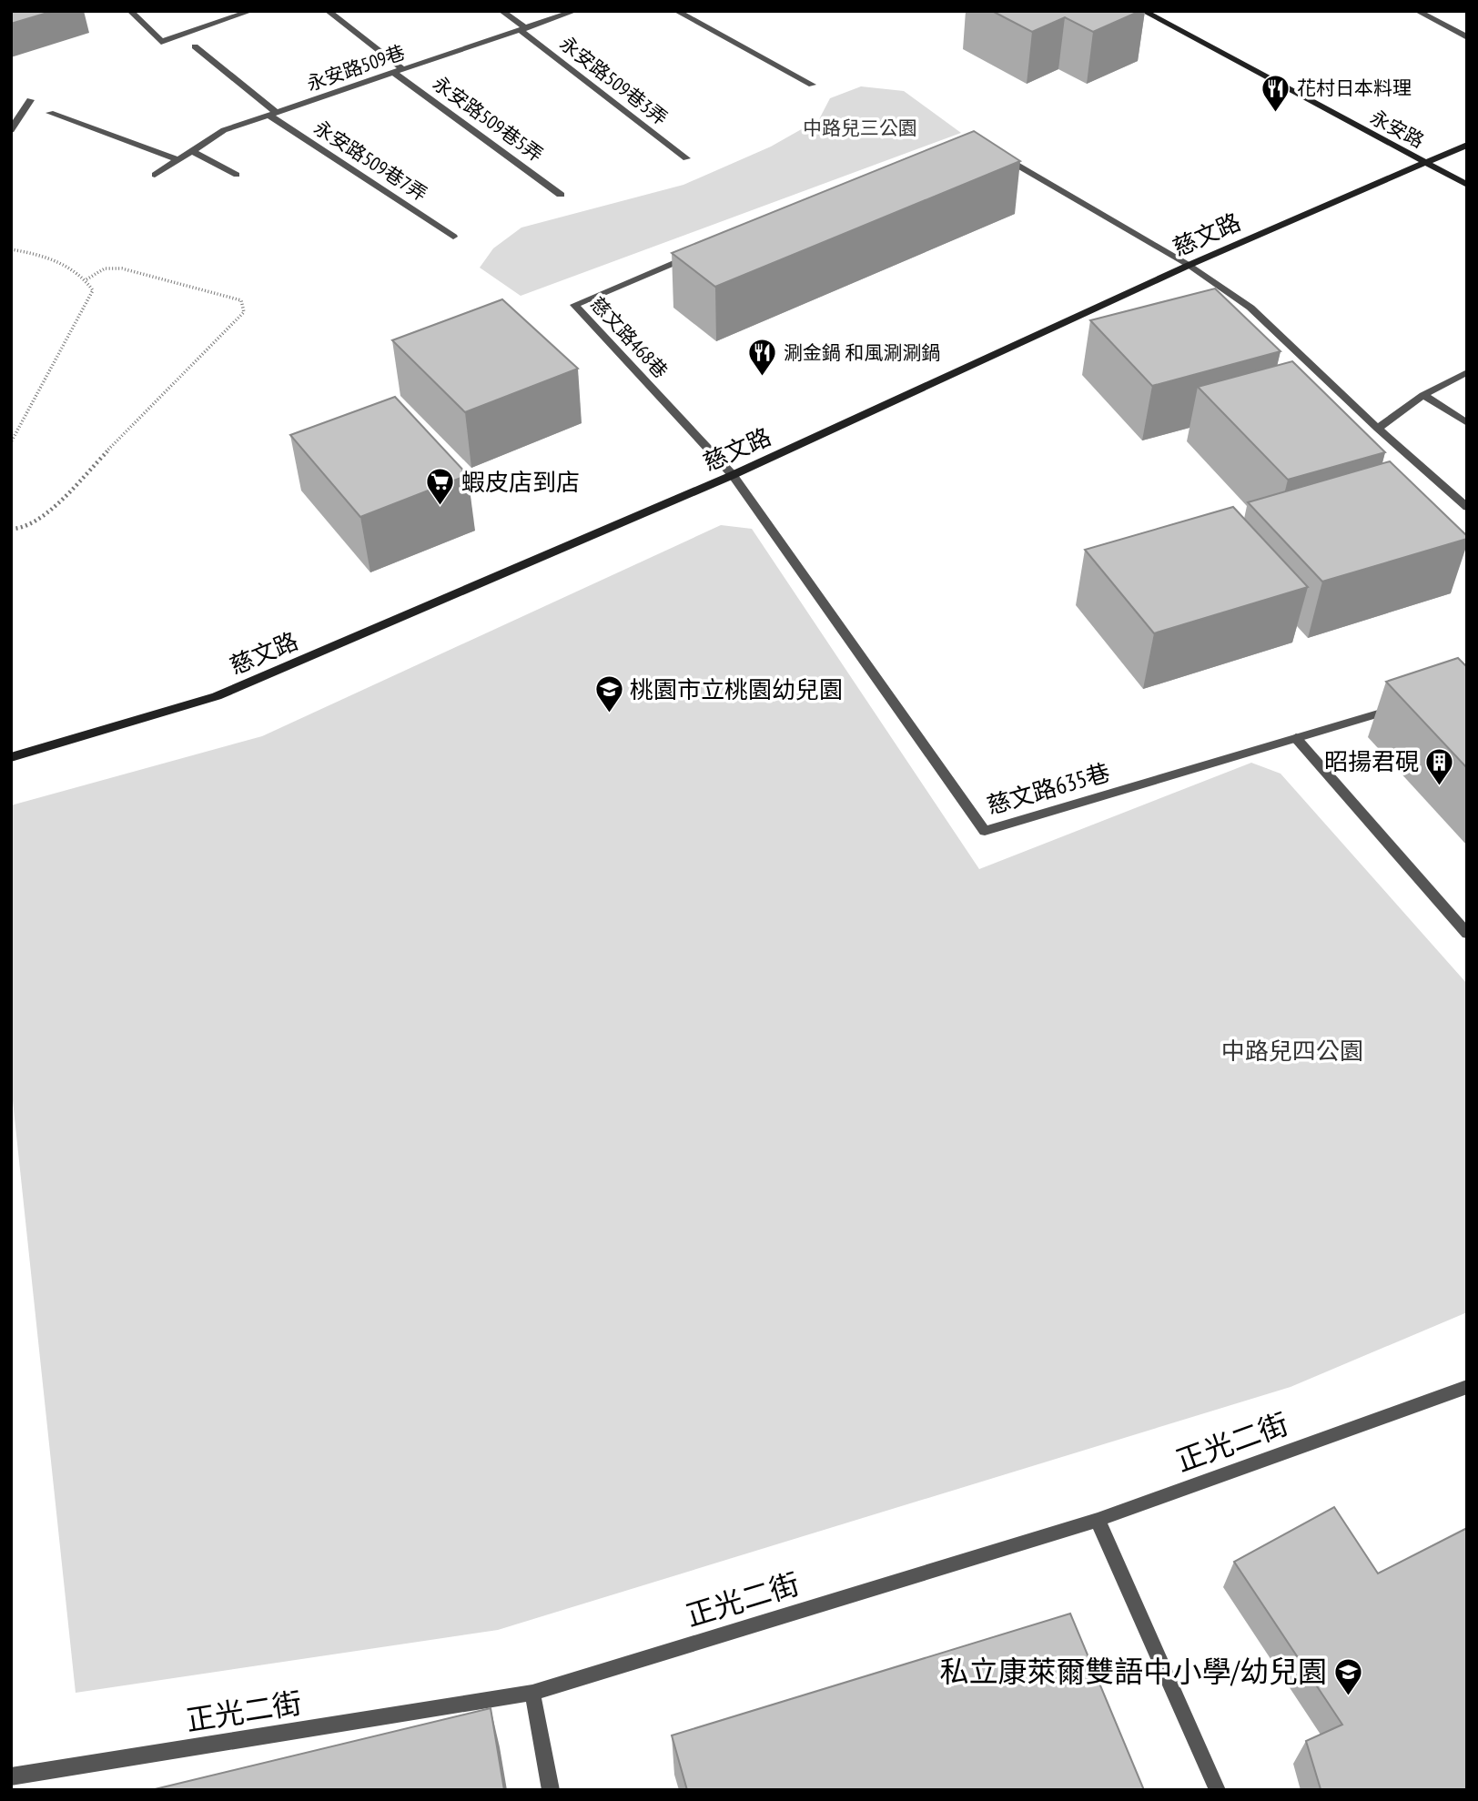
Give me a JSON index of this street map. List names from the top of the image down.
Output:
{
  "streets": {
    "street": [
      "永安路509巷",
      "永安路509巷3弄",
      "永安路509巷5弄",
      "永安路",
      "永安路509巷7弄",
      "慈文路",
      "慈文路468巷",
      "慈文路635巷",
      "正光二街"
    ]
  },
  "crossings": [
    ["永安路509巷", "永安路509巷3弄"],
    ["永安路509巷", "永安路509巷5弄"],
    ["永安路509巷", "永安路509巷7弄"],
    ["永安路", "慈文路"],
    ["慈文路", "慈文路468巷"],
    ["慈文路", "慈文路635巷"],
    ["慈文路468巷", "慈文路635巷"]
  ],
  "parks": ["中路兒三公園", "中路兒四公園"],
  "places": {
    "restaurant": ["花村日本料理", "涮金鍋 和風涮涮鍋"],
    "supermarket": ["蝦皮店到店"],
    "school or university": ["桃園市立桃園幼兒園", "私立康萊爾雙語中小學/幼兒園"],
    "building": ["昭揚君硯"]
  }
}
